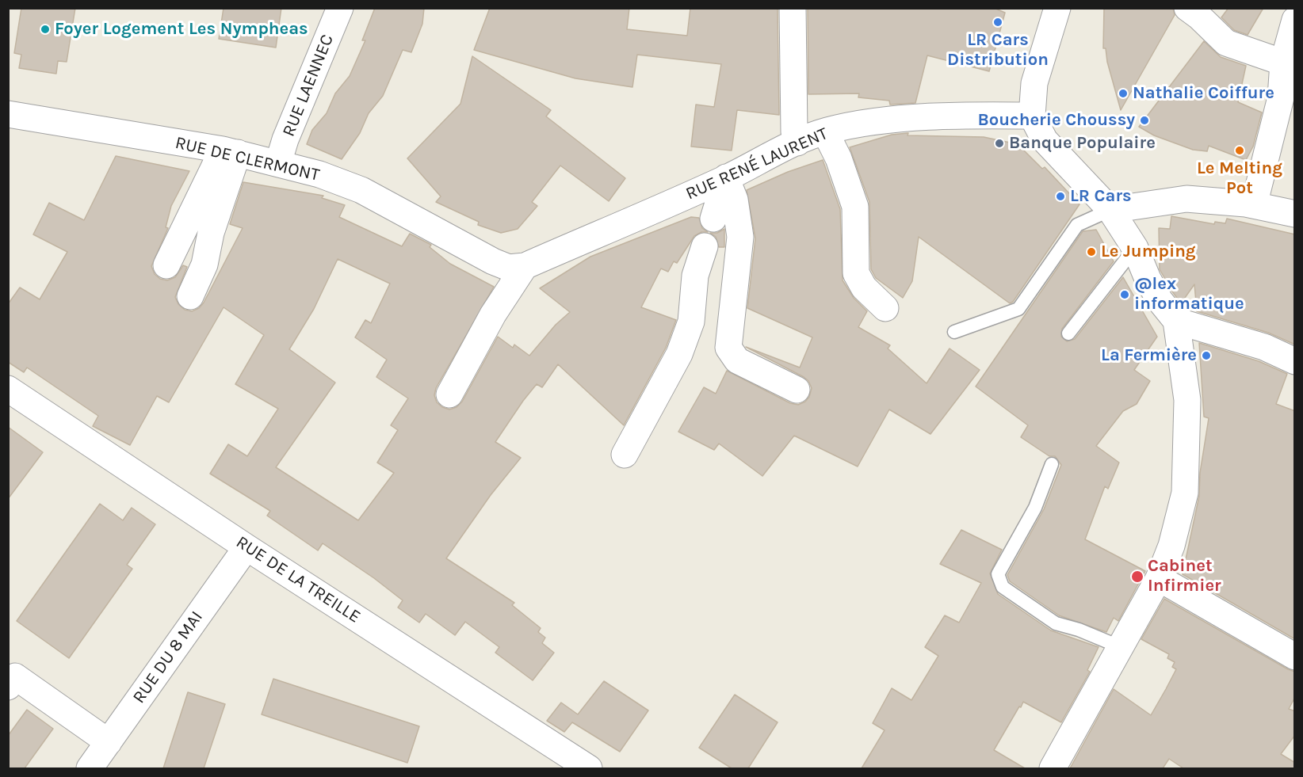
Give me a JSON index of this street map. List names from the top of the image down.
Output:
{
  "streets": {
    "street": [
      "RUE LAENNEC",
      "RUE DE CLERMONT",
      "RUE RENÉ LAURENT",
      "RUE DE LA TREILLE",
      "RUE DU 8 MAI"
    ]
  },
  "crossings": [
    ["RUE LAENNEC", "RUE DE CLERMONT"],
    ["RUE DE CLERMONT", "RUE RENÉ LAURENT"],
    ["RUE DE LA TREILLE", "RUE DU 8 MAI"]
  ],
  "places": [
    "LR Cars Distribution",
    "Foyer Logement Les Nympheas",
    "Nathalie Coiffure",
    "Boucherie Choussy",
    "Banque Populaire",
    "Le Melting Pot",
    "LR Cars",
    "Le Jumping",
    "@lex informatique",
    "La Fermière",
    "Cabinet Infirmier"
  ]
}
